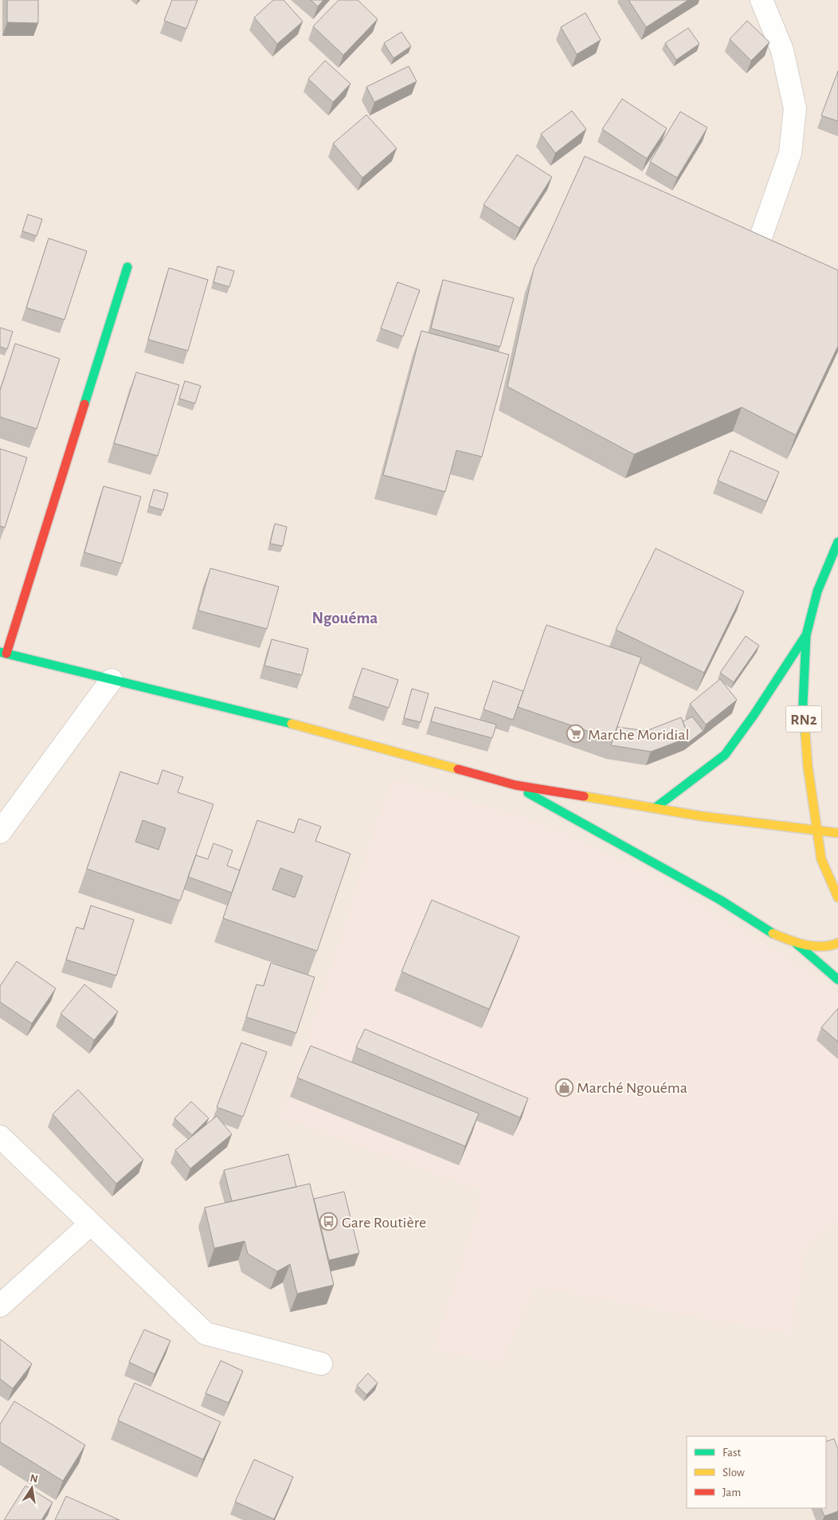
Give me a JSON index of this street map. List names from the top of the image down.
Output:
{
  "streets": {
    "main road": ["RN2"]
  },
  "districts": ["Ngouéma"],
  "places": {
    "supermarket": ["Marche Moridial"],
    "shop": ["Marché Ngouéma"],
    "bus stop": ["Gare Routière"]
  },
  "legend": ["Fast", "Slow", "Jam"],
  "north": "top"
}
